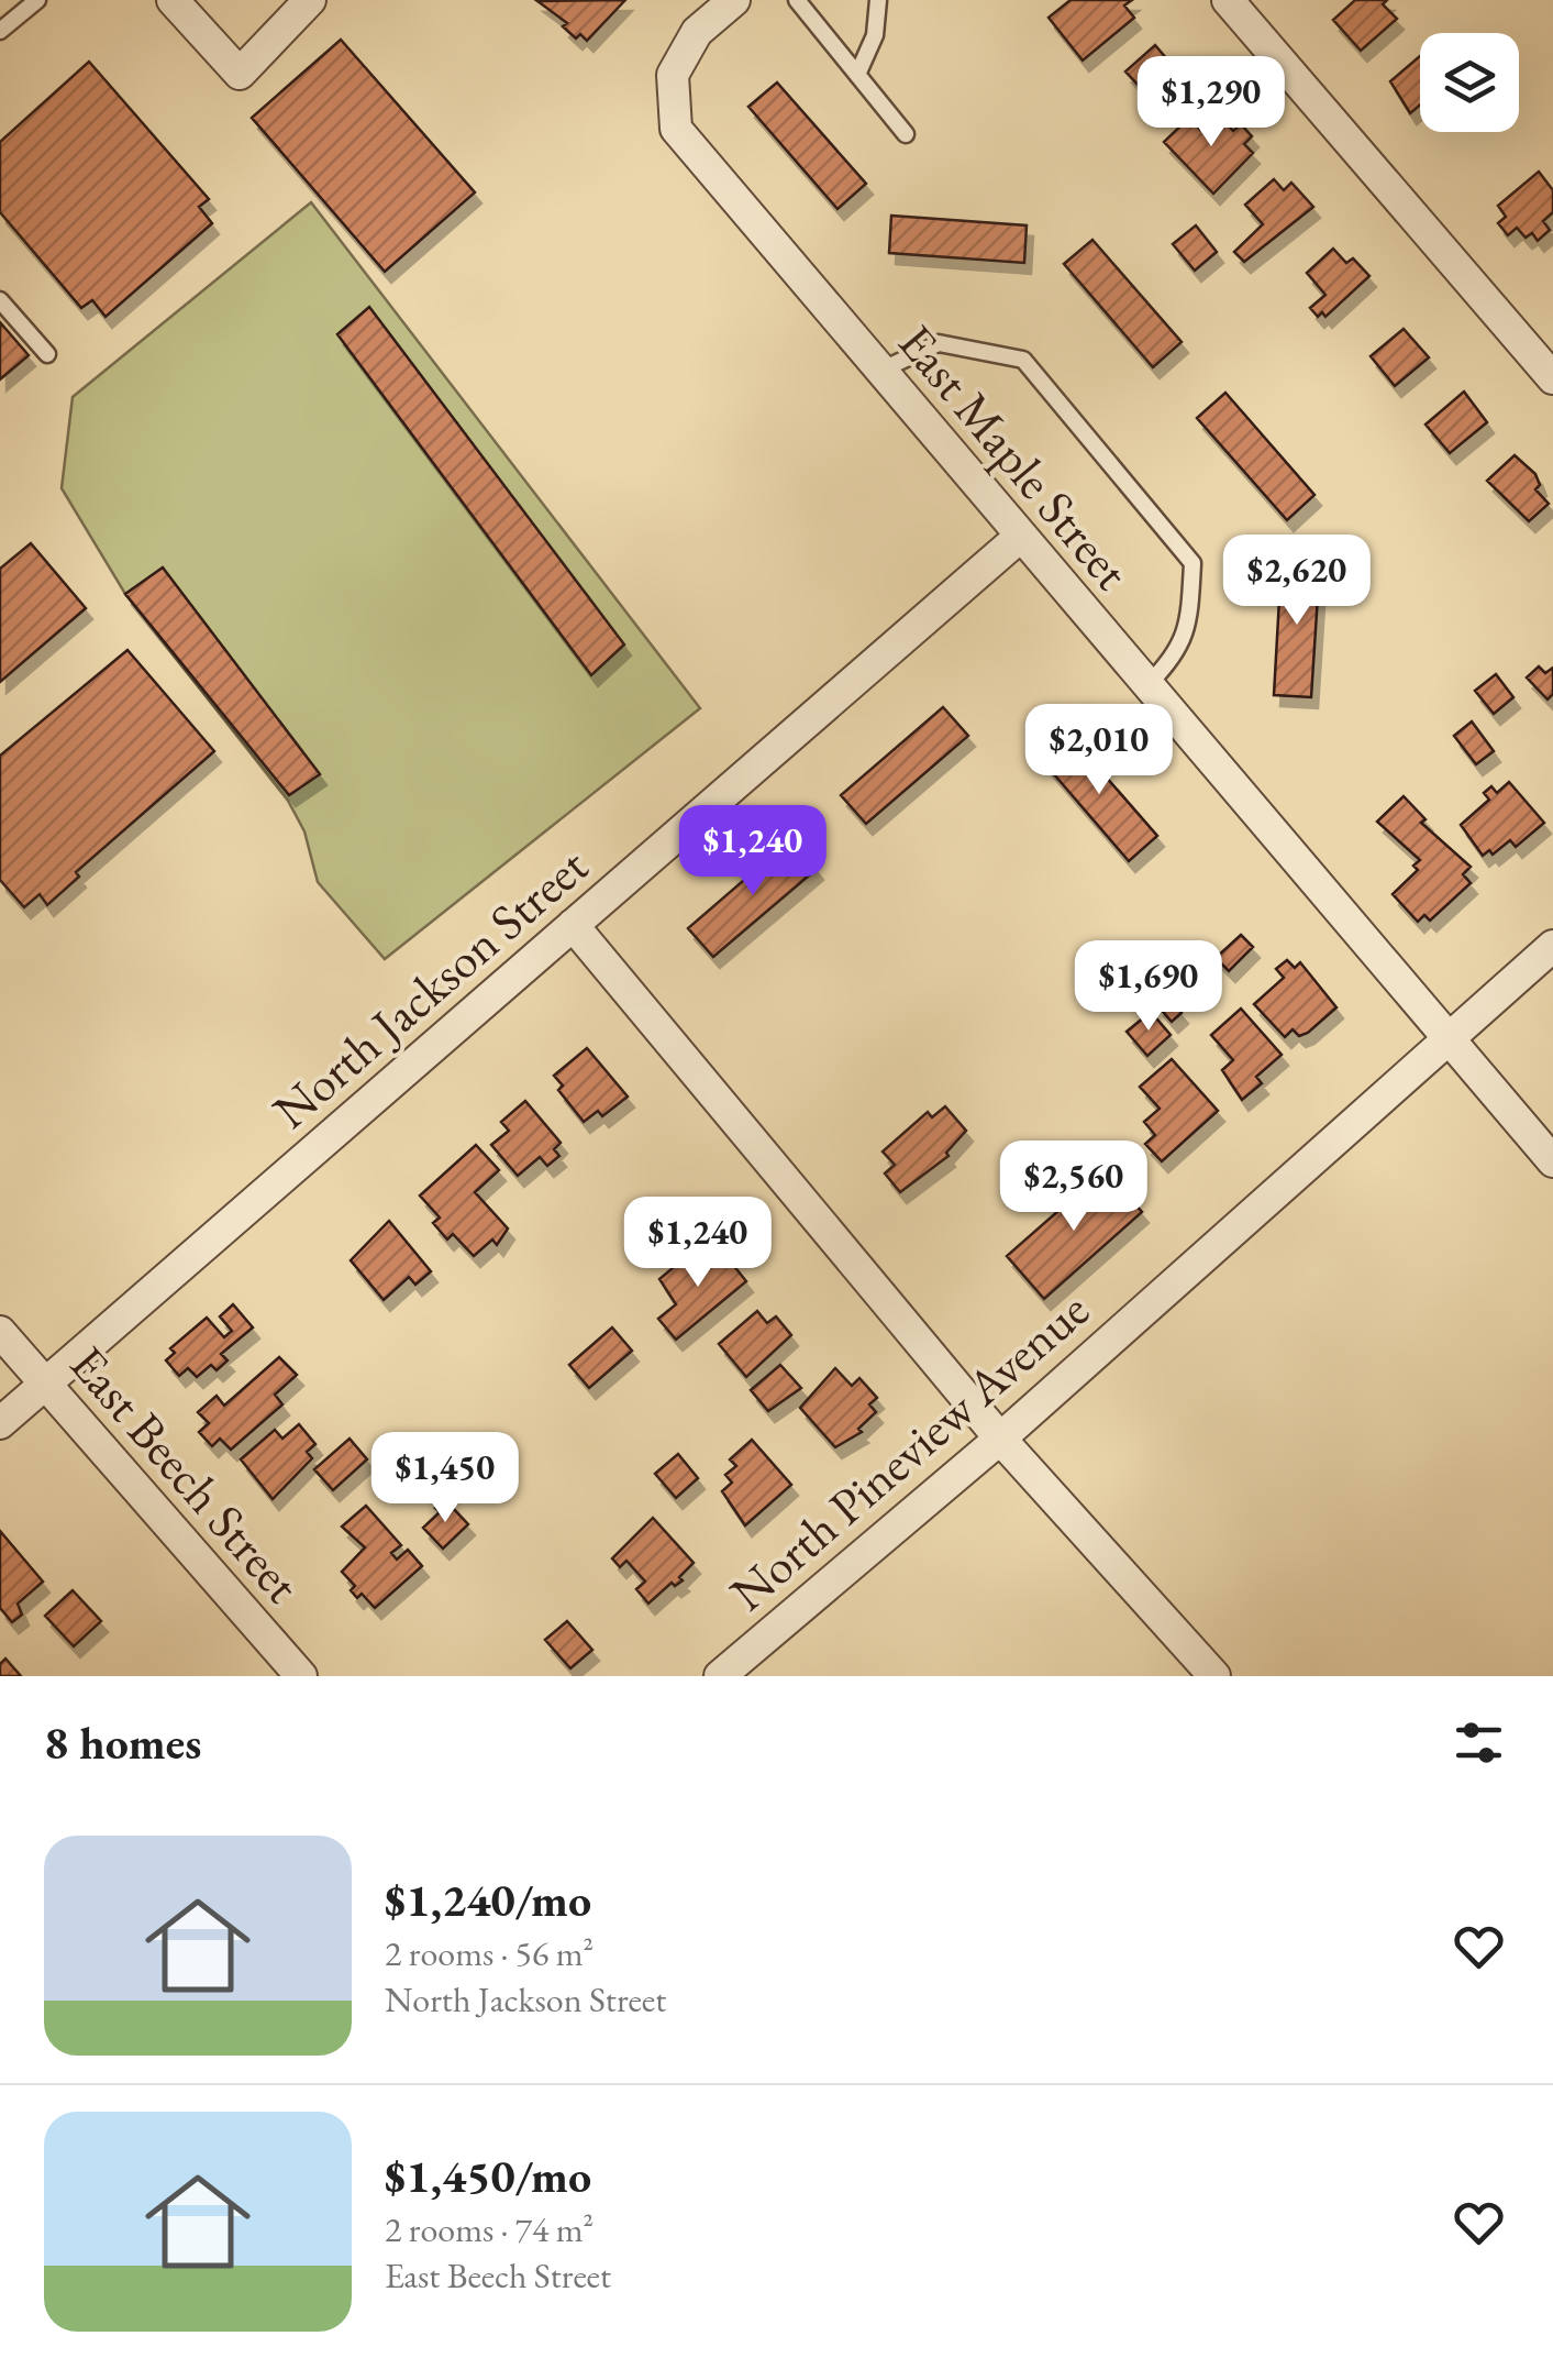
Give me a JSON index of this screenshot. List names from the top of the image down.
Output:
{
  "streets": {
    "street": [
      "East Maple Street",
      "North Jackson Street",
      "North Pineview Avenue",
      "East Beech Street"
    ]
  },
  "crossings": [
    ["East Maple Street", "North Jackson Street"],
    ["East Maple Street", "North Pineview Avenue"],
    ["North Jackson Street", "East Beech Street"]
  ],
  "page": {
    "price": [
      "$1,290",
      "$2,620",
      "$2,010",
      "$1,240",
      "$1,690",
      "$2,560",
      "$1,240",
      "$1,450"
    ],
    "heading": "8 homes",
    "list": [
      {
        "name": "$1,240/mo",
        "note": "2 rooms · 56 m² · North Jackson Street"
      },
      {
        "name": "$1,450/mo",
        "note": "2 rooms · 74 m² · East Beech Street"
      }
    ]
  }
}
